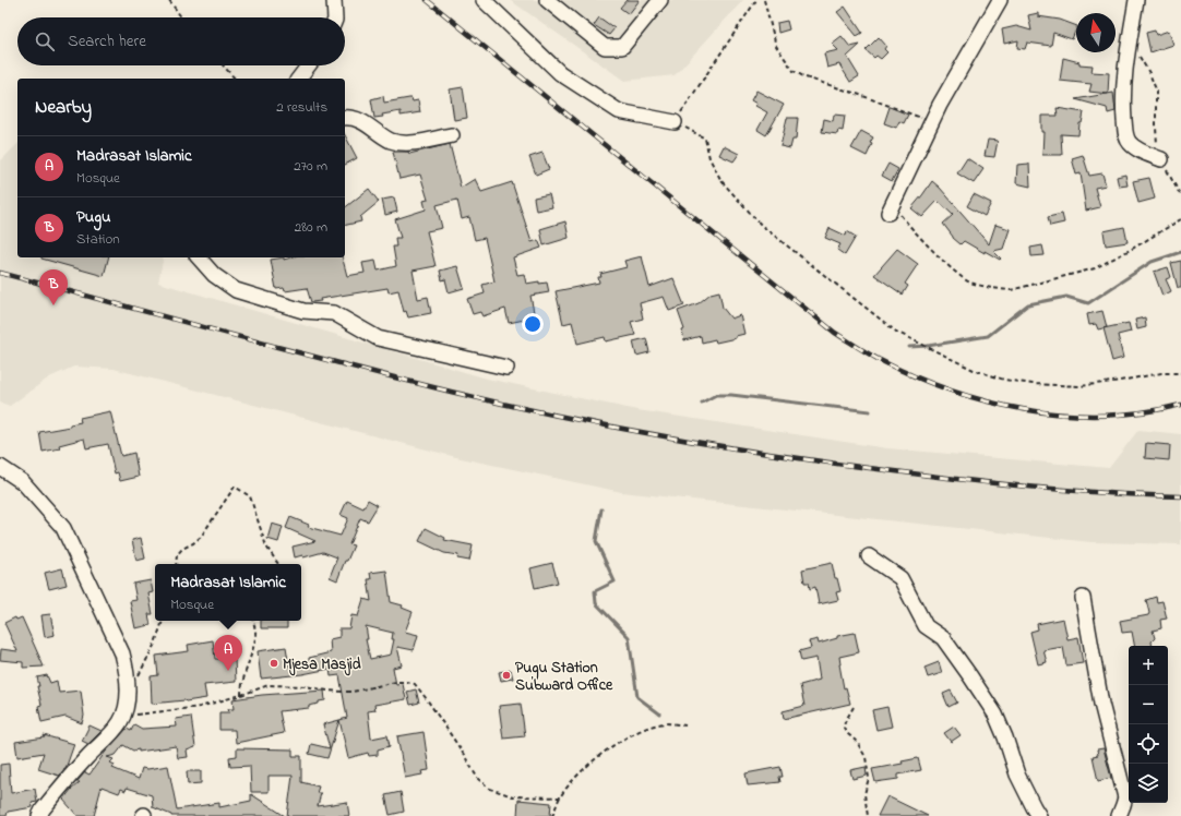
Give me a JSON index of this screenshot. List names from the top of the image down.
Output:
{
  "places": ["Mjesa Masjid", "Pugu Station Subward Office"],
  "north": "top",
  "page": {
    "search": "Search here",
    "heading": ["Nearby", "2 results"],
    "list": [
      {
        "mark": "A",
        "name": "Madrasat Islamic",
        "note": "Mosque",
        "value": "270 m"
      },
      {
        "mark": "B",
        "name": "Pugu",
        "note": "Station",
        "value": "280 m"
      }
    ],
    "pins": ["B", "A"],
    "popup": ["Madrasat Islamic", "Mosque"],
    "map_buttons": ["+", "−"]
  }
}
